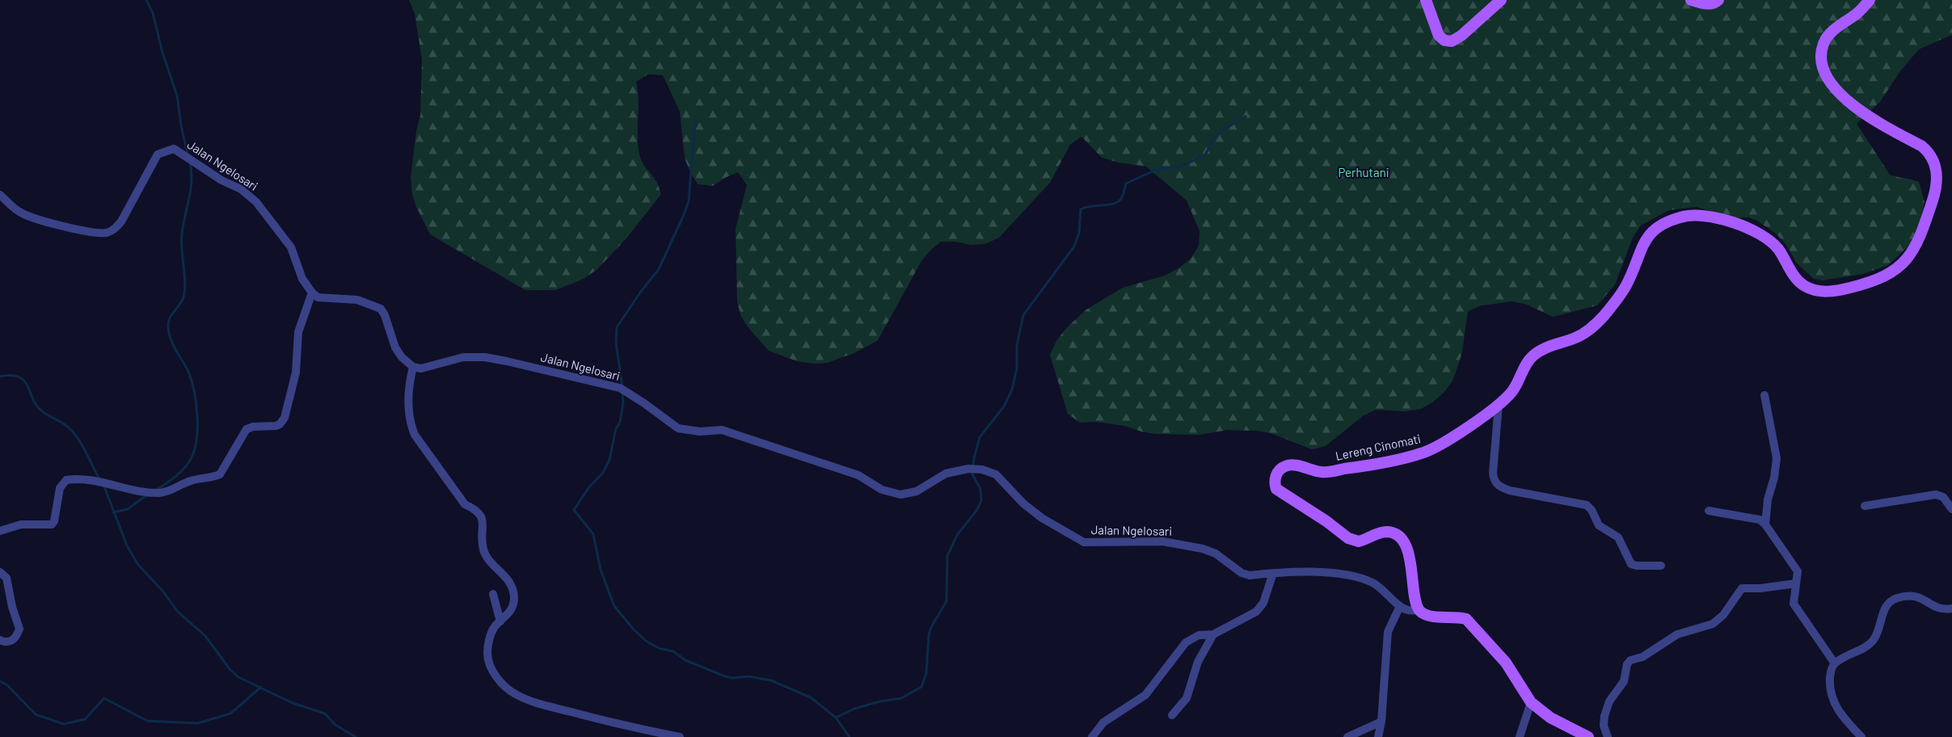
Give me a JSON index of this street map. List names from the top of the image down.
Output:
{
  "streets": {
    "main road": ["Lereng Cinomati"],
    "street": ["Jalan Ngelosari"]
  },
  "parks": ["Perhutani"]
}
